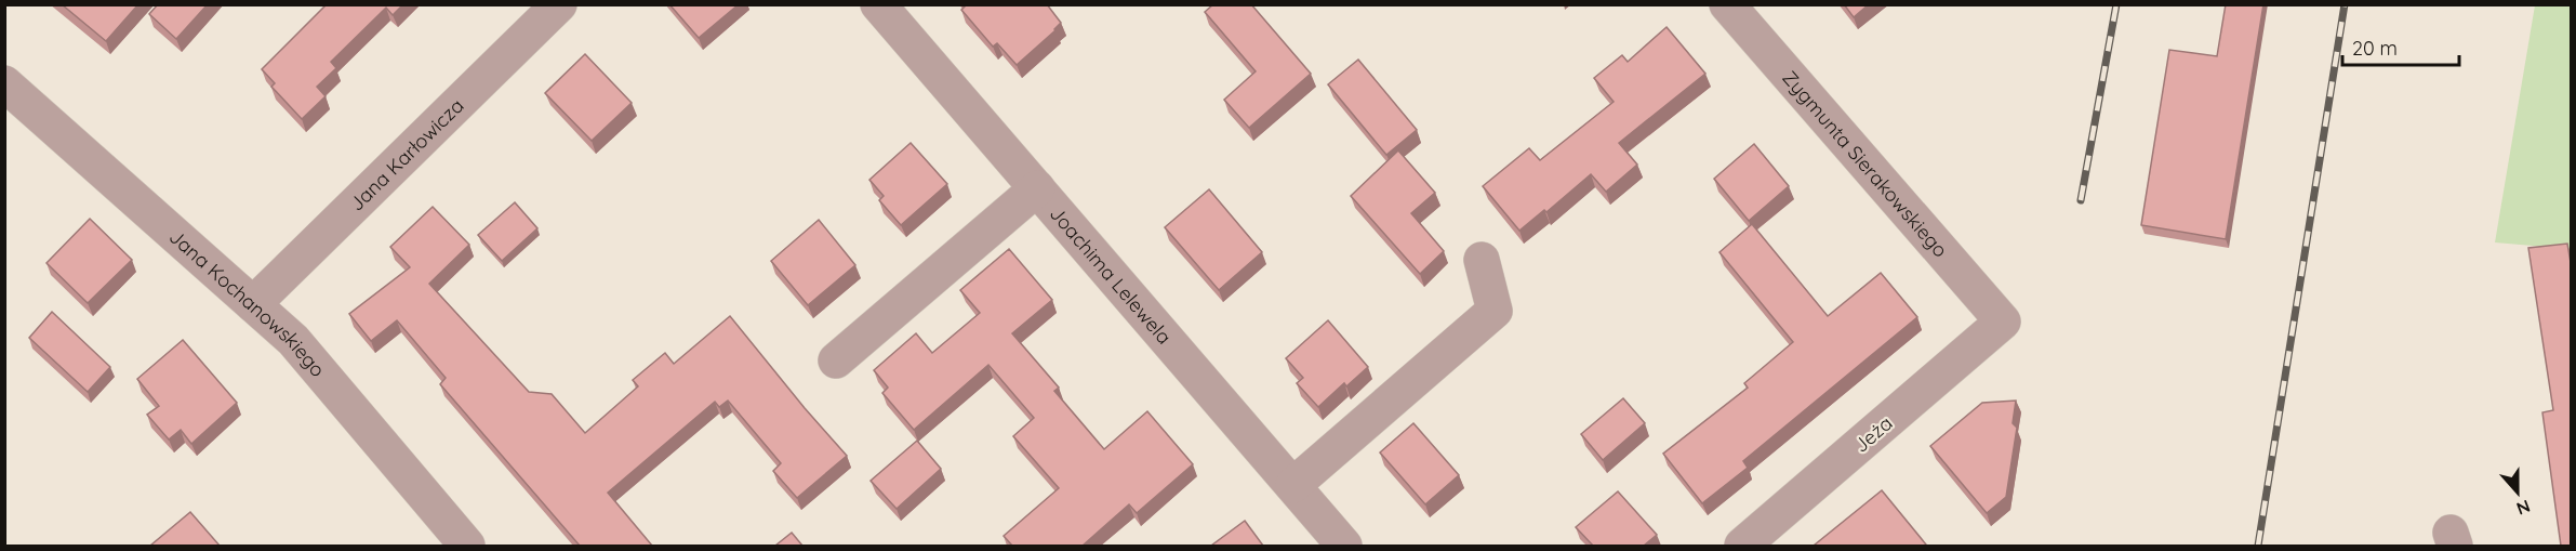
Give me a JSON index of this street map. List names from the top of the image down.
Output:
{
  "streets": {
    "street": [
      "Jana Karłowicza",
      "Zygmunta Sierakowskiego",
      "Joachima Lelewela",
      "Jana Kochanowskiego",
      "Jeża"
    ]
  },
  "crossings": [
    ["Jana Karłowicza", "Jana Kochanowskiego"],
    ["Zygmunta Sierakowskiego", "Jeża"]
  ],
  "scale_bar": "20 m",
  "north": "bottom"
}
